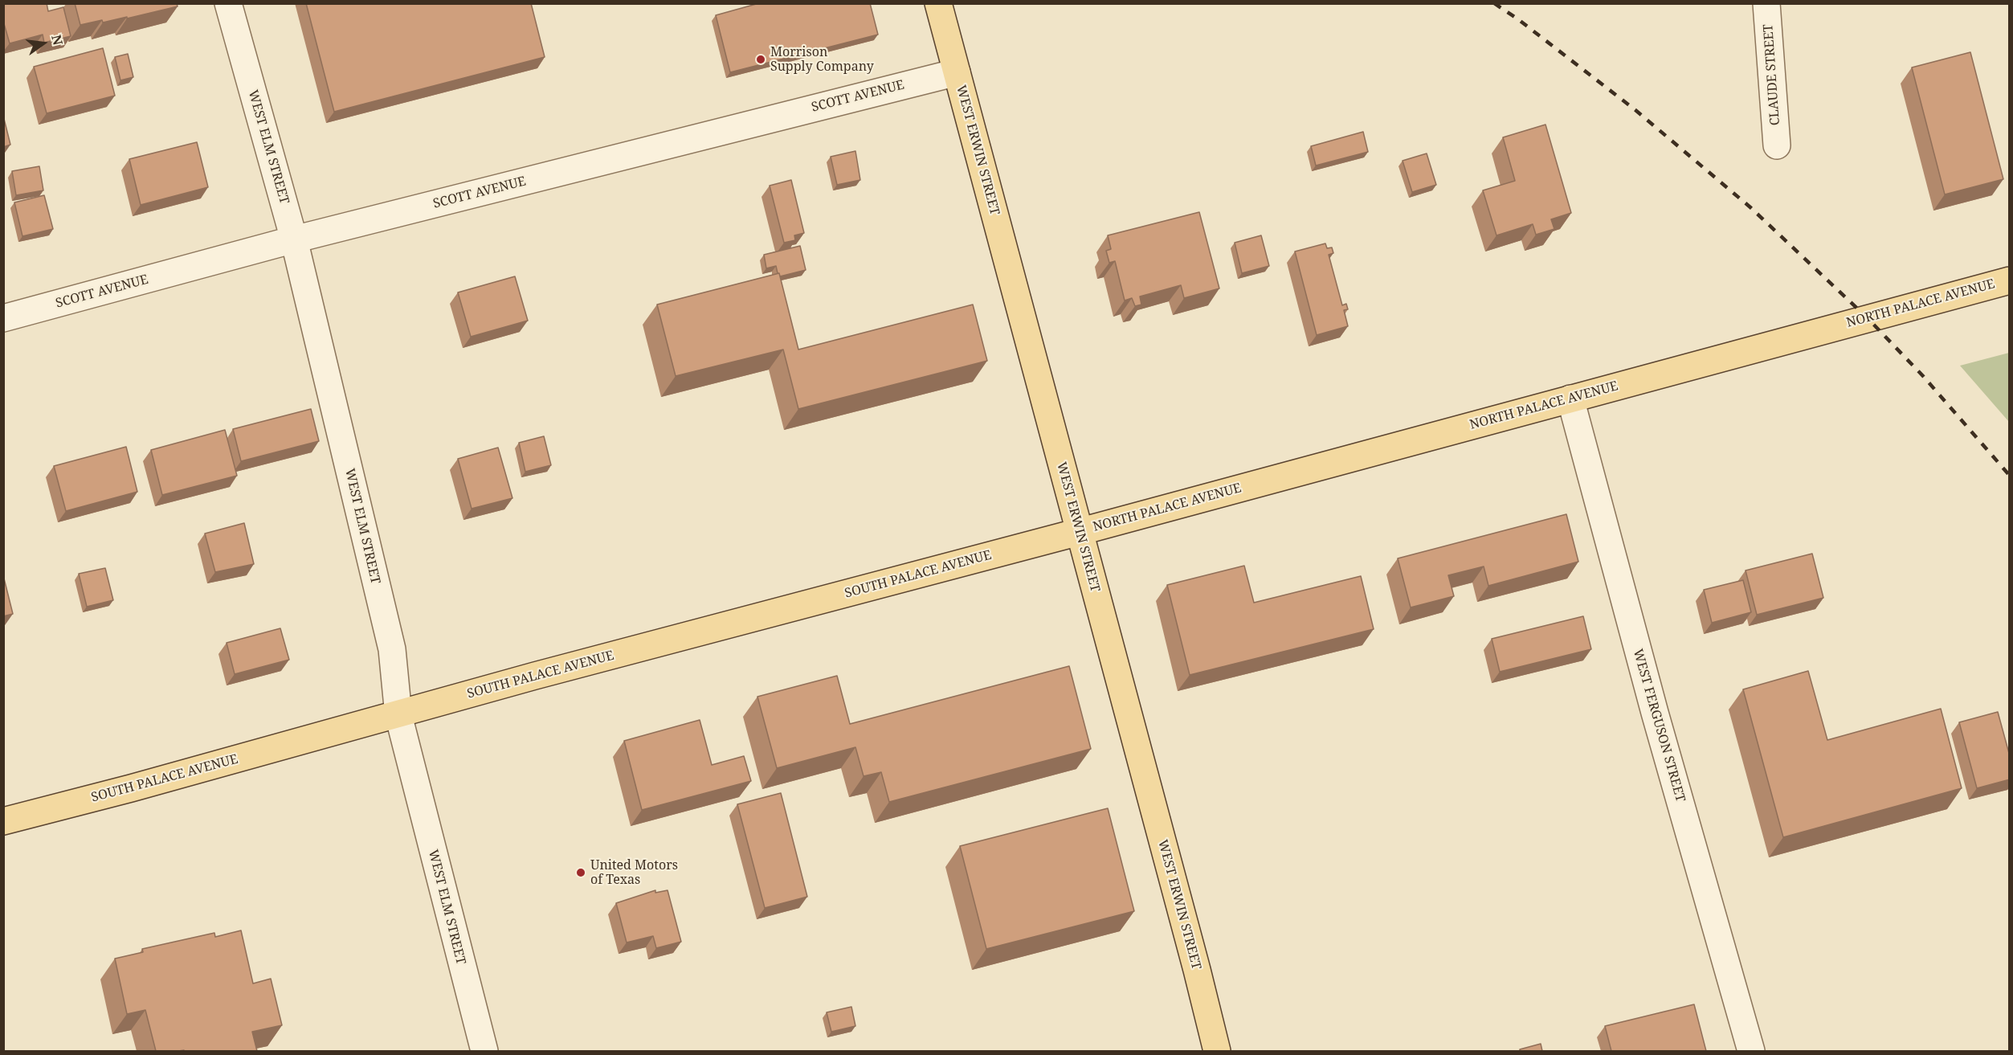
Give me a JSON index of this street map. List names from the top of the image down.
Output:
{
  "streets": {
    "main road": ["WEST ERWIN STREET", "NORTH PALACE AVENUE", "SOUTH PALACE AVENUE"],
    "street": [
      "CLAUDE STREET",
      "SCOTT AVENUE",
      "WEST ELM STREET",
      "WEST FERGUSON STREET"
    ]
  },
  "crossings": [
    ["SCOTT AVENUE", "WEST ELM STREET"],
    ["SCOTT AVENUE", "WEST ERWIN STREET"],
    ["WEST ELM STREET", "SOUTH PALACE AVENUE"],
    ["WEST ERWIN STREET", "NORTH PALACE AVENUE"],
    ["WEST ERWIN STREET", "SOUTH PALACE AVENUE"],
    ["NORTH PALACE AVENUE", "SOUTH PALACE AVENUE"],
    ["NORTH PALACE AVENUE", "WEST FERGUSON STREET"]
  ],
  "places": ["Morrison Supply Company", "United Motors of Texas"],
  "north": "right"
}
